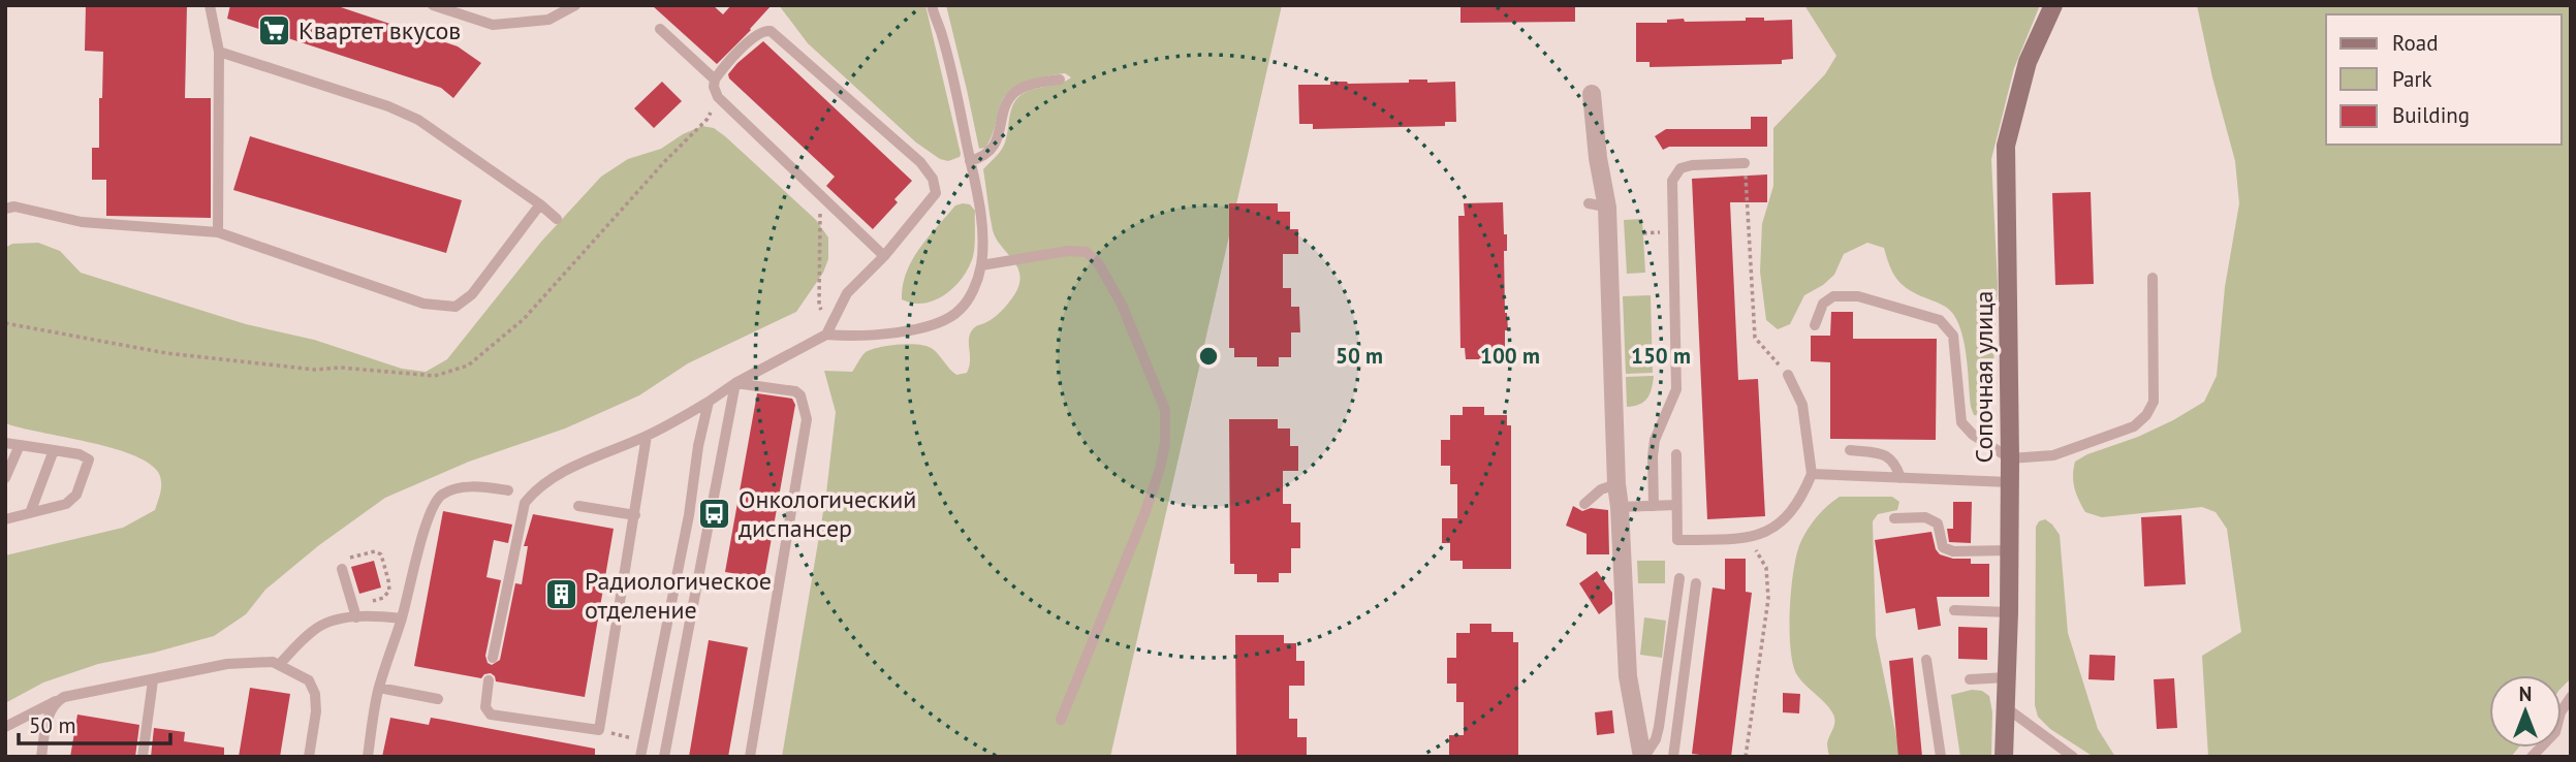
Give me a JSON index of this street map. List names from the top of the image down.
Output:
{
  "streets": {
    "main road": ["Сопочная улица"]
  },
  "places": {
    "supermarket": ["Квартет вкусов"],
    "bus stop": ["Онкологический диспансер"],
    "building": ["Радиологическое отделение"]
  },
  "legend": ["Road", "Park", "Building"],
  "scale_bar": "50 m",
  "north": "top",
  "rings": ["50 m", "100 m", "150 m"]
}
